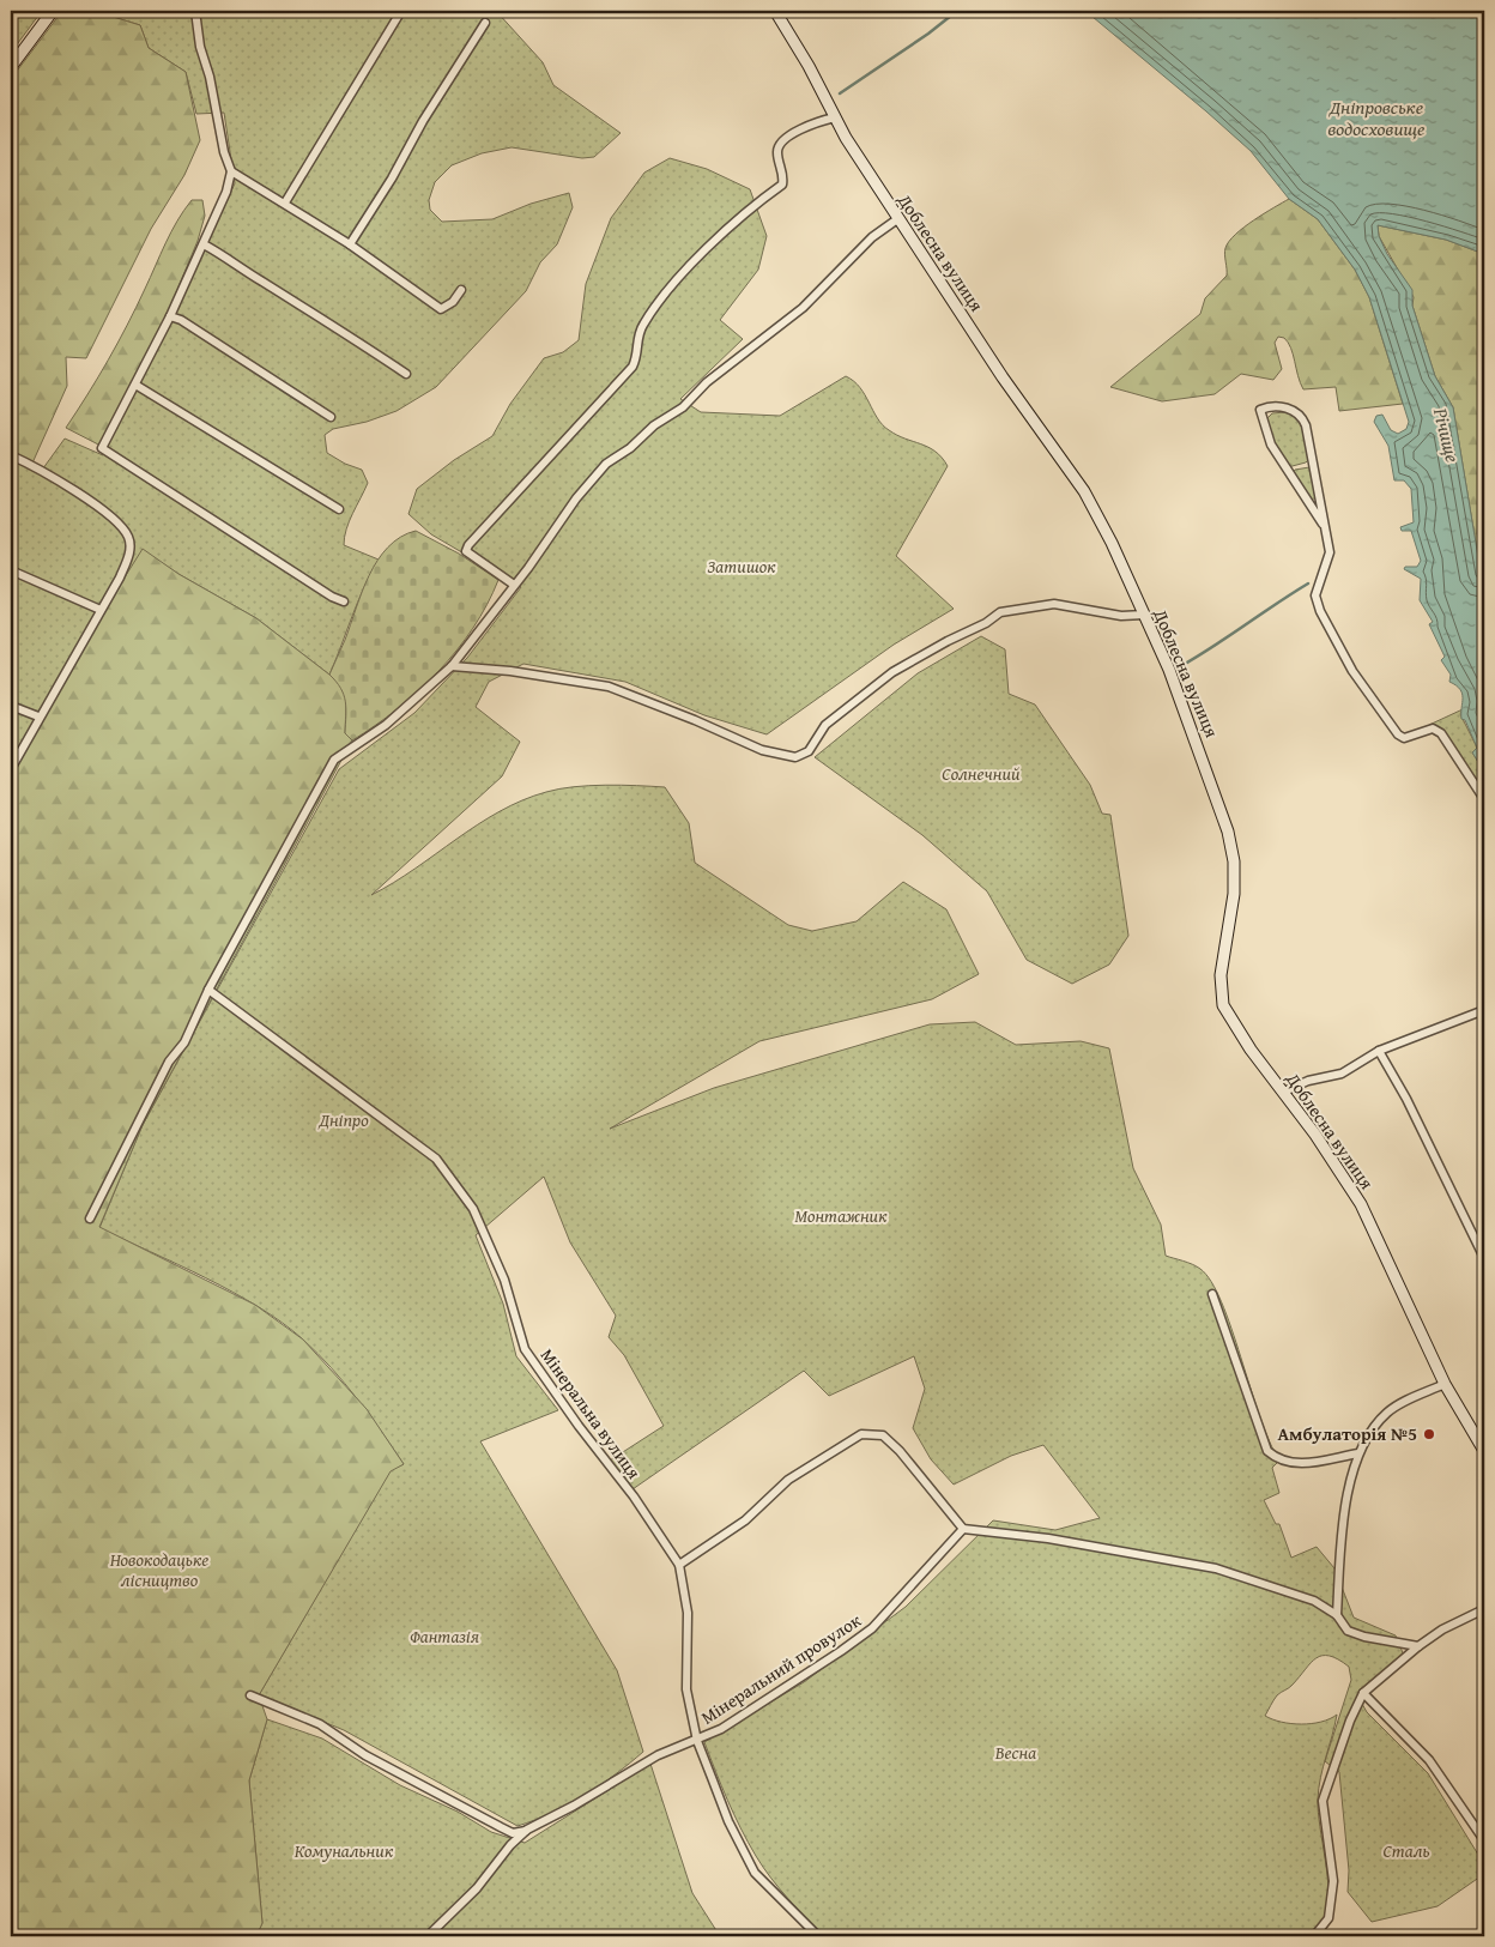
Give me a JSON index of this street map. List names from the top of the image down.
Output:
{
  "streets": {
    "street": ["Доблесна вулиця", "Мінеральна вулиця", "Мінеральний провулок"]
  },
  "crossings": [
    ["Мінеральна вулиця", "Мінеральний провулок"]
  ],
  "water": ["Дніпровське водосховище", "Річище"],
  "parks": [
    "Затишок",
    "Солнечний",
    "Дніпро",
    "Монтажник",
    "Новокодацьке лісництво",
    "Фантазія",
    "Весна",
    "Комунальник",
    "Сталь"
  ],
  "places": ["Амбулаторія №5"]
}
